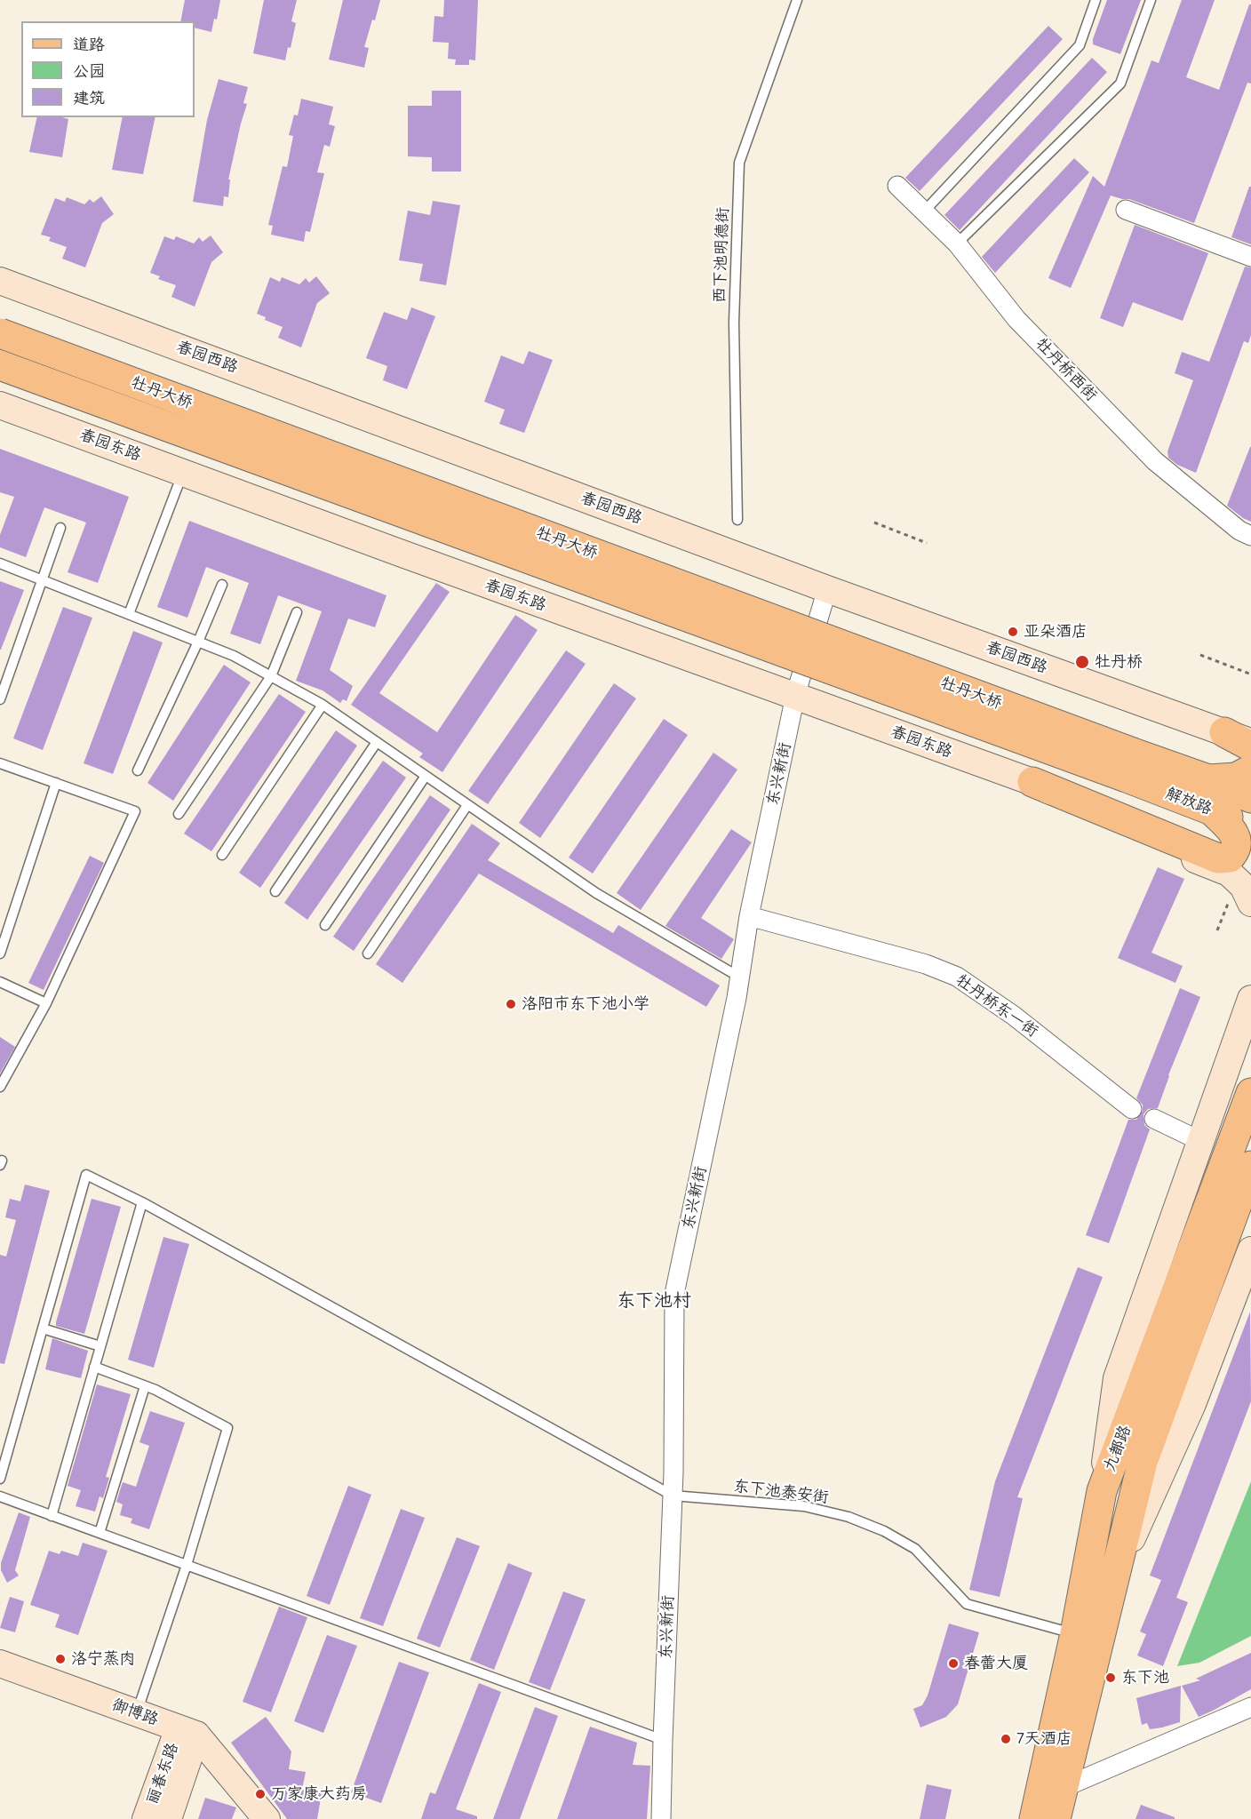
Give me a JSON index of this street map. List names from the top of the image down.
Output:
{
  "streets": {
    "main road": ["牡丹大桥", "解放路", "九都路"],
    "street": [
      "春园西路",
      "牡丹桥西街",
      "春园东路",
      "东兴新街",
      "牡丹桥东一街",
      "御博路",
      "丽春东路"
    ],
    "lane": ["西下池明德街", "东下池泰安街"]
  },
  "crossings": [
    ["春园西路", "东兴新街"],
    ["牡丹大桥", "解放路"],
    ["春园东路", "东兴新街"],
    ["东兴新街", "牡丹桥东一街"],
    ["东兴新街", "东下池泰安街"],
    ["九都路", "东下池泰安街"],
    ["御博路", "丽春东路"]
  ],
  "districts": ["东下池村"],
  "places": [
    "亚朵酒店",
    "牡丹桥",
    "洛阳市东下池小学",
    "洛宁蒸肉",
    "春蕾大厦",
    "东下池",
    "7天酒店",
    "万家康大药房"
  ],
  "legend": ["道路", "公园", "建筑"]
}
